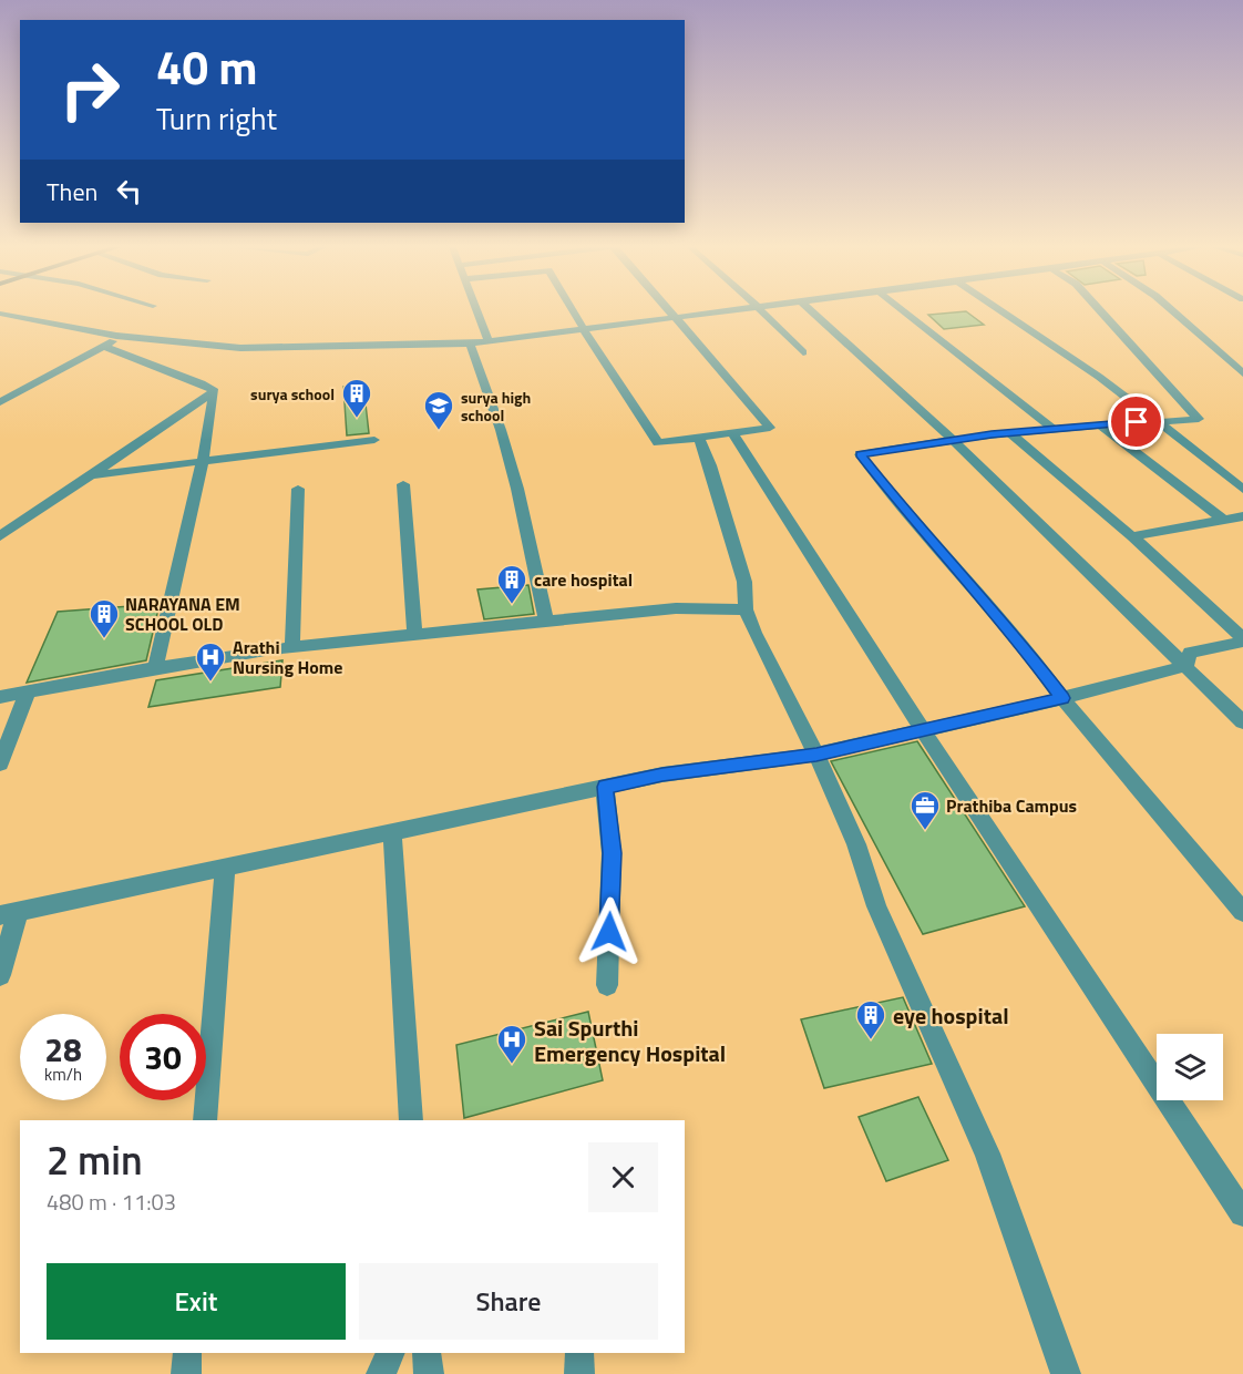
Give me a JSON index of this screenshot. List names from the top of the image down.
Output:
{
  "places": {
    "building": [
      "surya school",
      "care hospital",
      "NARAYANA EM SCHOOL OLD",
      "eye hospital"
    ],
    "school or university": ["surya high school"],
    "hospital": ["Arathi Nursing Home", "Sai Spurthi Emergency Hospital"],
    "office": ["Prathiba Campus"]
  },
  "page": {
    "turn": ["40 m", "Turn right"],
    "then": "Then",
    "speed": "28 km/h",
    "limit": "30",
    "heading": ["2 min", "480 m · 11:03"],
    "buttons": ["Exit", "Share"]
  }
}
